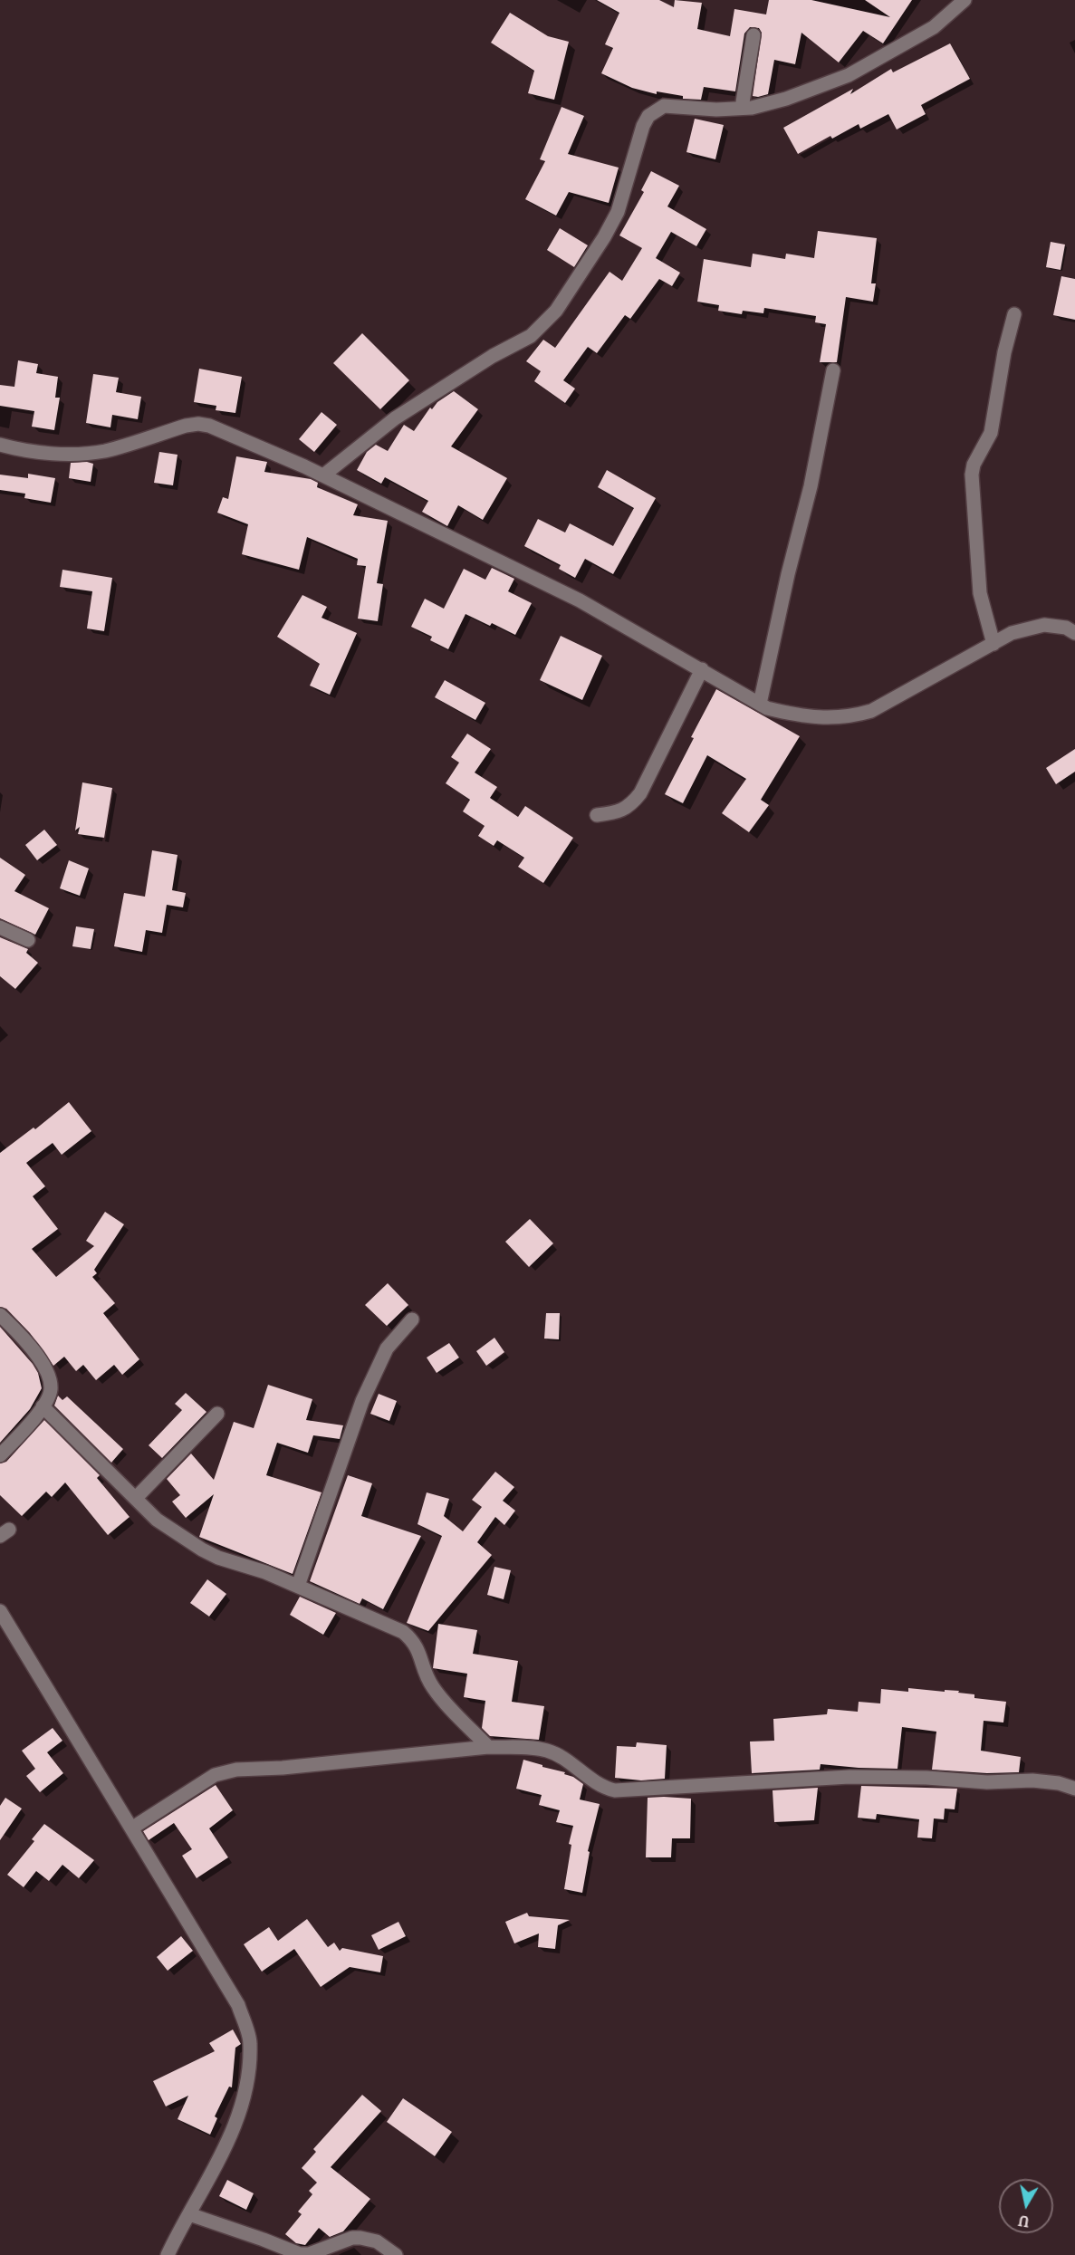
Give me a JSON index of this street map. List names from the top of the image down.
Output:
{
  "north": "bottom"
}
